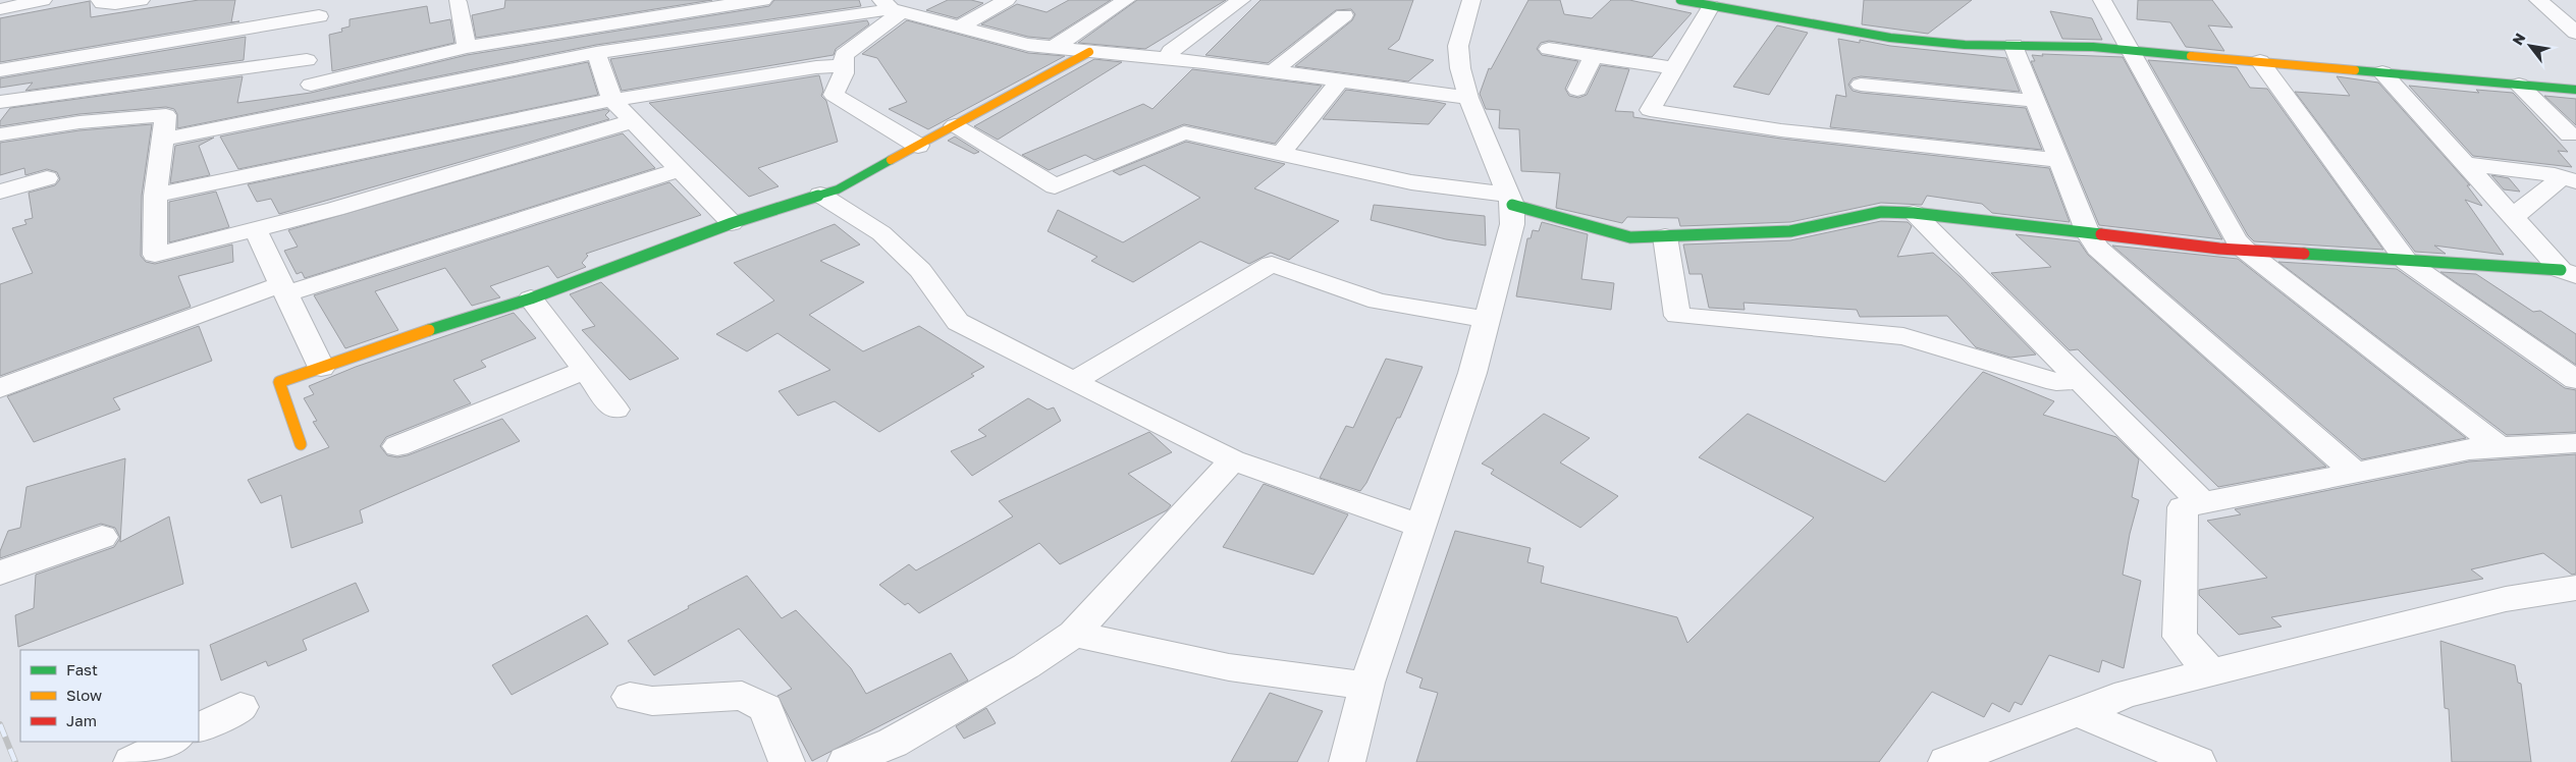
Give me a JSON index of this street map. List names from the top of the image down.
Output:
{
  "legend": ["Fast", "Slow", "Jam"],
  "north": "top left"
}
